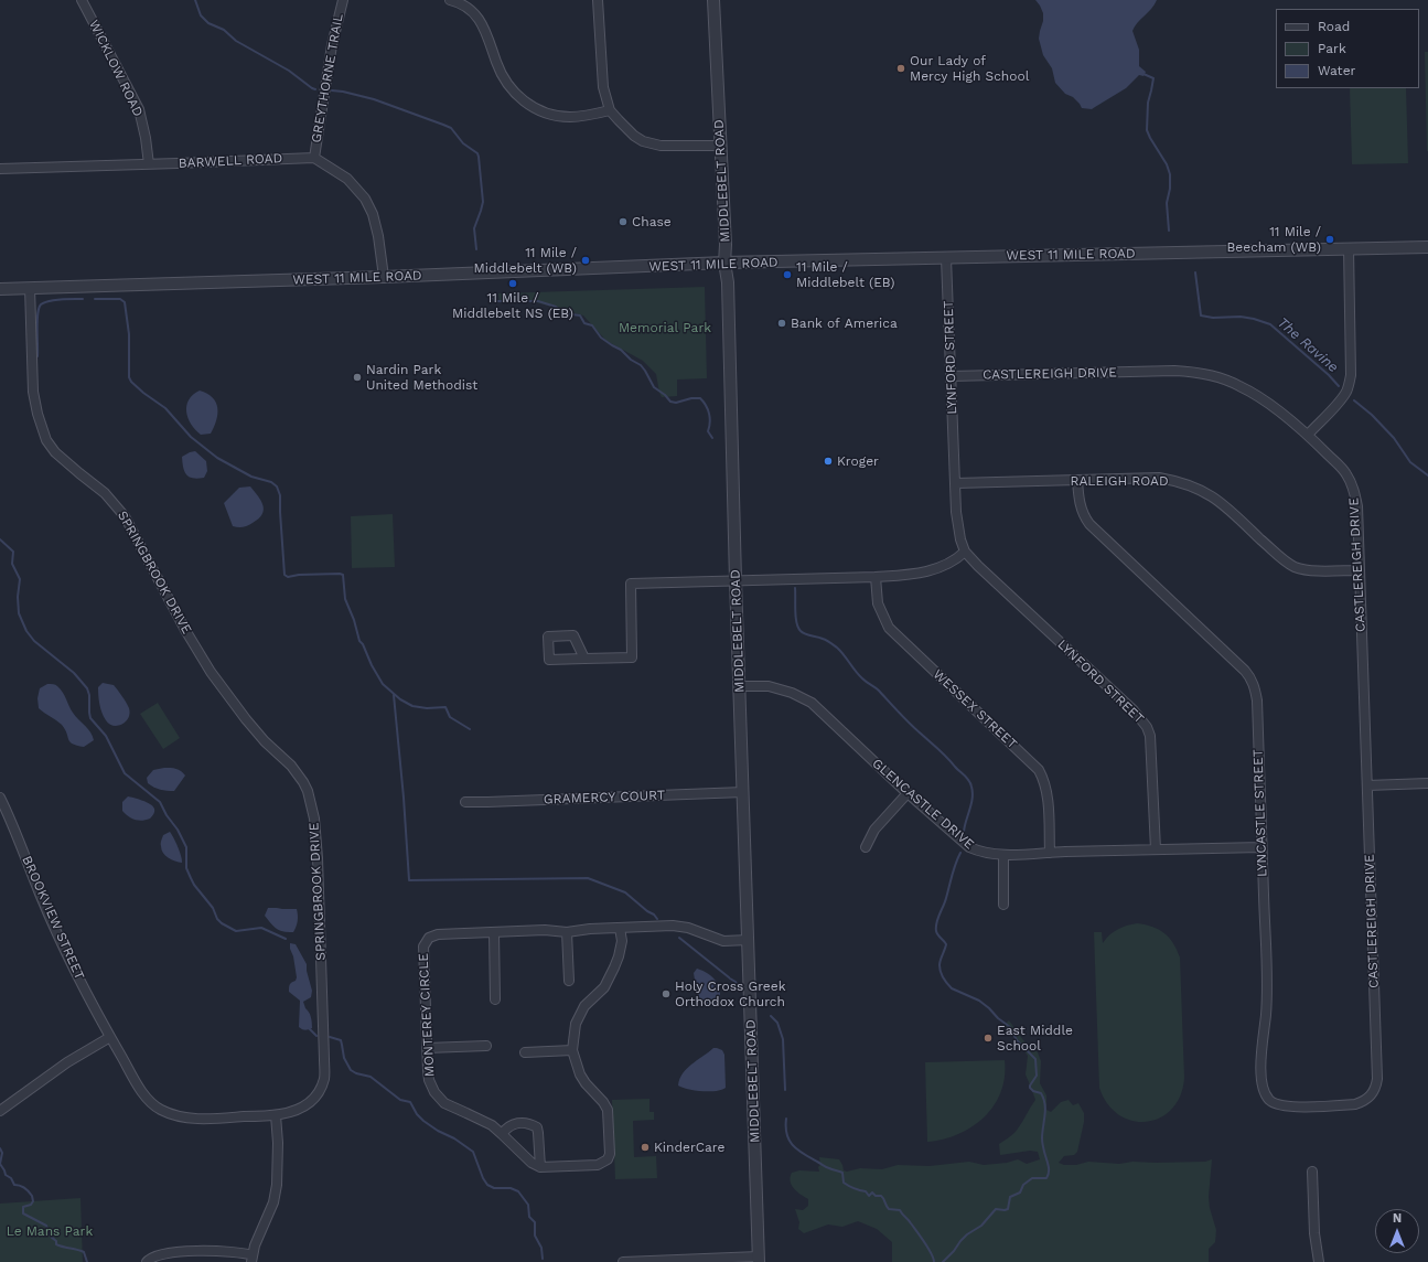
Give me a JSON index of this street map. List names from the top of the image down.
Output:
{
  "streets": {
    "street": [
      "WICKLOW ROAD",
      "GREYTHORNE TRAIL",
      "BARWELL ROAD",
      "MIDDLEBELT ROAD",
      "WEST 11 MILE ROAD",
      "LYNFORD STREET",
      "CASTLEREIGH DRIVE",
      "RALEIGH ROAD",
      "SPRINGBROOK DRIVE",
      "WESSEX STREET",
      "GRAMERCY COURT",
      "GLENCASTLE DRIVE",
      "LYNCASTLE STREET",
      "BROOKVIEW STREET",
      "MONTEREY CIRCLE"
    ]
  },
  "crossings": [
    ["WICKLOW ROAD", "BARWELL ROAD"],
    ["GREYTHORNE TRAIL", "BARWELL ROAD"],
    ["MIDDLEBELT ROAD", "WEST 11 MILE ROAD"],
    ["MIDDLEBELT ROAD", "GRAMERCY COURT"],
    ["MIDDLEBELT ROAD", "GLENCASTLE DRIVE"],
    ["MIDDLEBELT ROAD", "MONTEREY CIRCLE"],
    ["WEST 11 MILE ROAD", "LYNFORD STREET"],
    ["WEST 11 MILE ROAD", "SPRINGBROOK DRIVE"],
    ["LYNFORD STREET", "CASTLEREIGH DRIVE"],
    ["LYNFORD STREET", "RALEIGH ROAD"],
    ["LYNFORD STREET", "GLENCASTLE DRIVE"],
    ["CASTLEREIGH DRIVE", "RALEIGH ROAD"],
    ["CASTLEREIGH DRIVE", "LYNCASTLE STREET"],
    ["RALEIGH ROAD", "LYNCASTLE STREET"],
    ["SPRINGBROOK DRIVE", "BROOKVIEW STREET"],
    ["WESSEX STREET", "GLENCASTLE DRIVE"],
    ["GLENCASTLE DRIVE", "LYNCASTLE STREET"]
  ],
  "water": ["The Ravine"],
  "parks": ["Memorial Park", "Le Mans Park"],
  "places": [
    "Our Lady of Mercy High School",
    "Chase",
    "11 Mile / Beecham (WB)",
    "11 Mile / Middlebelt (WB)",
    "11 Mile / Middlebelt (EB)",
    "11 Mile / Middlebelt NS (EB)",
    "Bank of America",
    "Nardin Park United Methodist",
    "Kroger",
    "Holy Cross Greek Orthodox Church",
    "East Middle School",
    "KinderCare"
  ],
  "legend": ["Road", "Park", "Water"],
  "north": "top"
}
